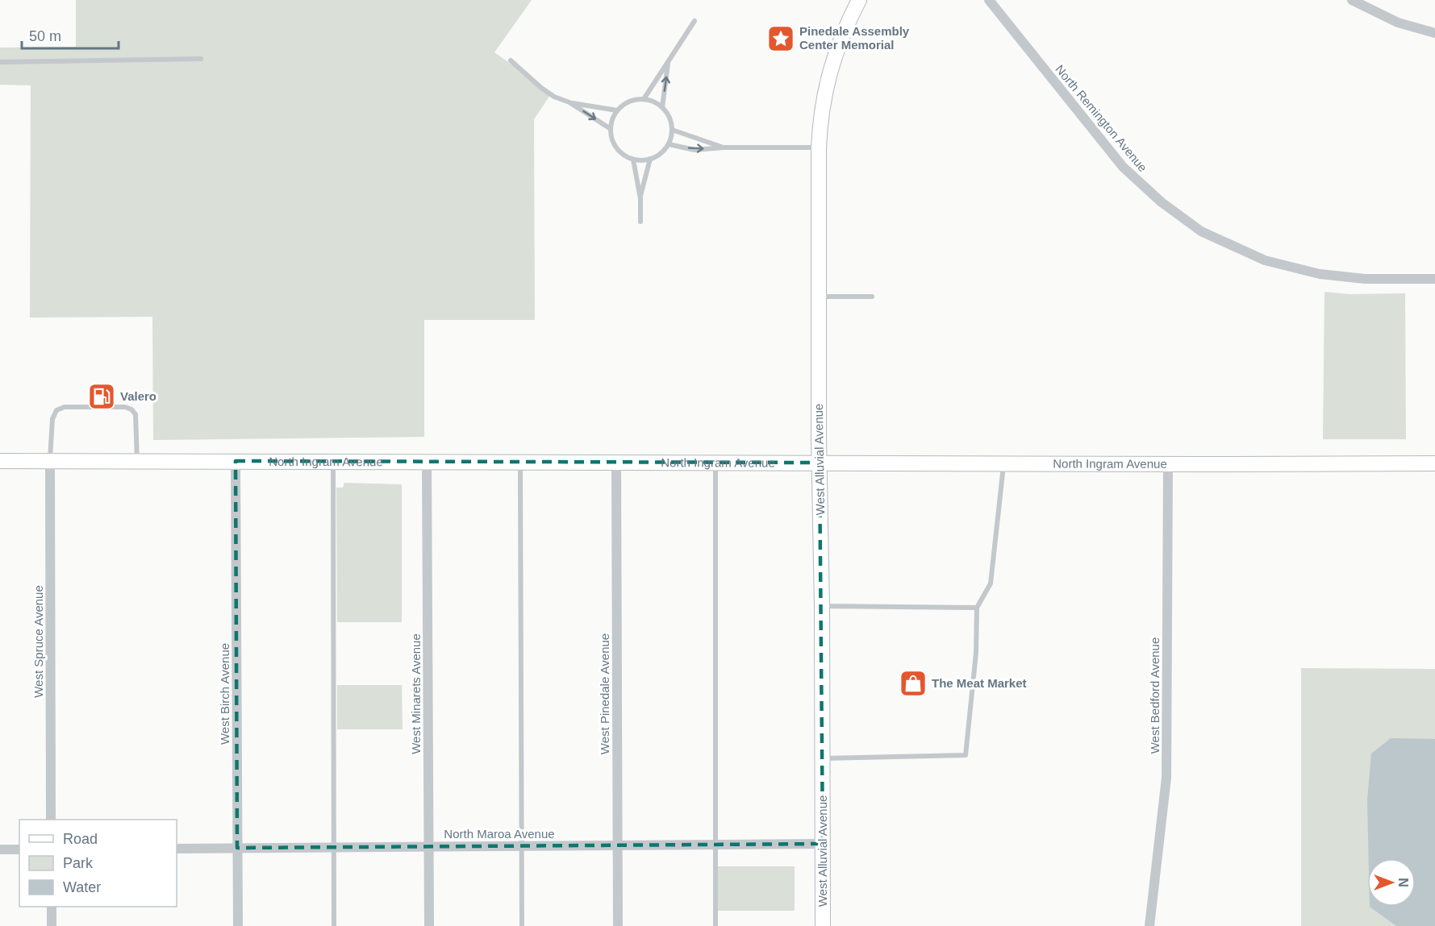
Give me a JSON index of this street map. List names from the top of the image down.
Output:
{
  "streets": {
    "street": [
      "North Remington Avenue",
      "West Alluvial Avenue",
      "North Ingram Avenue",
      "West Spruce Avenue",
      "West Birch Avenue",
      "West Minarets Avenue",
      "West Pinedale Avenue",
      "West Bedford Avenue",
      "North Maroa Avenue"
    ]
  },
  "crossings": [
    ["West Alluvial Avenue", "North Ingram Avenue"],
    ["West Alluvial Avenue", "North Maroa Avenue"],
    ["North Ingram Avenue", "West Spruce Avenue"],
    ["North Ingram Avenue", "West Birch Avenue"],
    ["North Ingram Avenue", "West Minarets Avenue"],
    ["North Ingram Avenue", "West Pinedale Avenue"],
    ["North Ingram Avenue", "West Bedford Avenue"],
    ["West Birch Avenue", "North Maroa Avenue"],
    ["West Minarets Avenue", "North Maroa Avenue"],
    ["West Pinedale Avenue", "North Maroa Avenue"]
  ],
  "places": {
    "place": ["Pinedale Assembly Center Memorial"],
    "fuel station": ["Valero"],
    "shop": ["The Meat Market"]
  },
  "legend": ["Road", "Park", "Water"],
  "scale_bar": "50 m",
  "north": "right"
}
